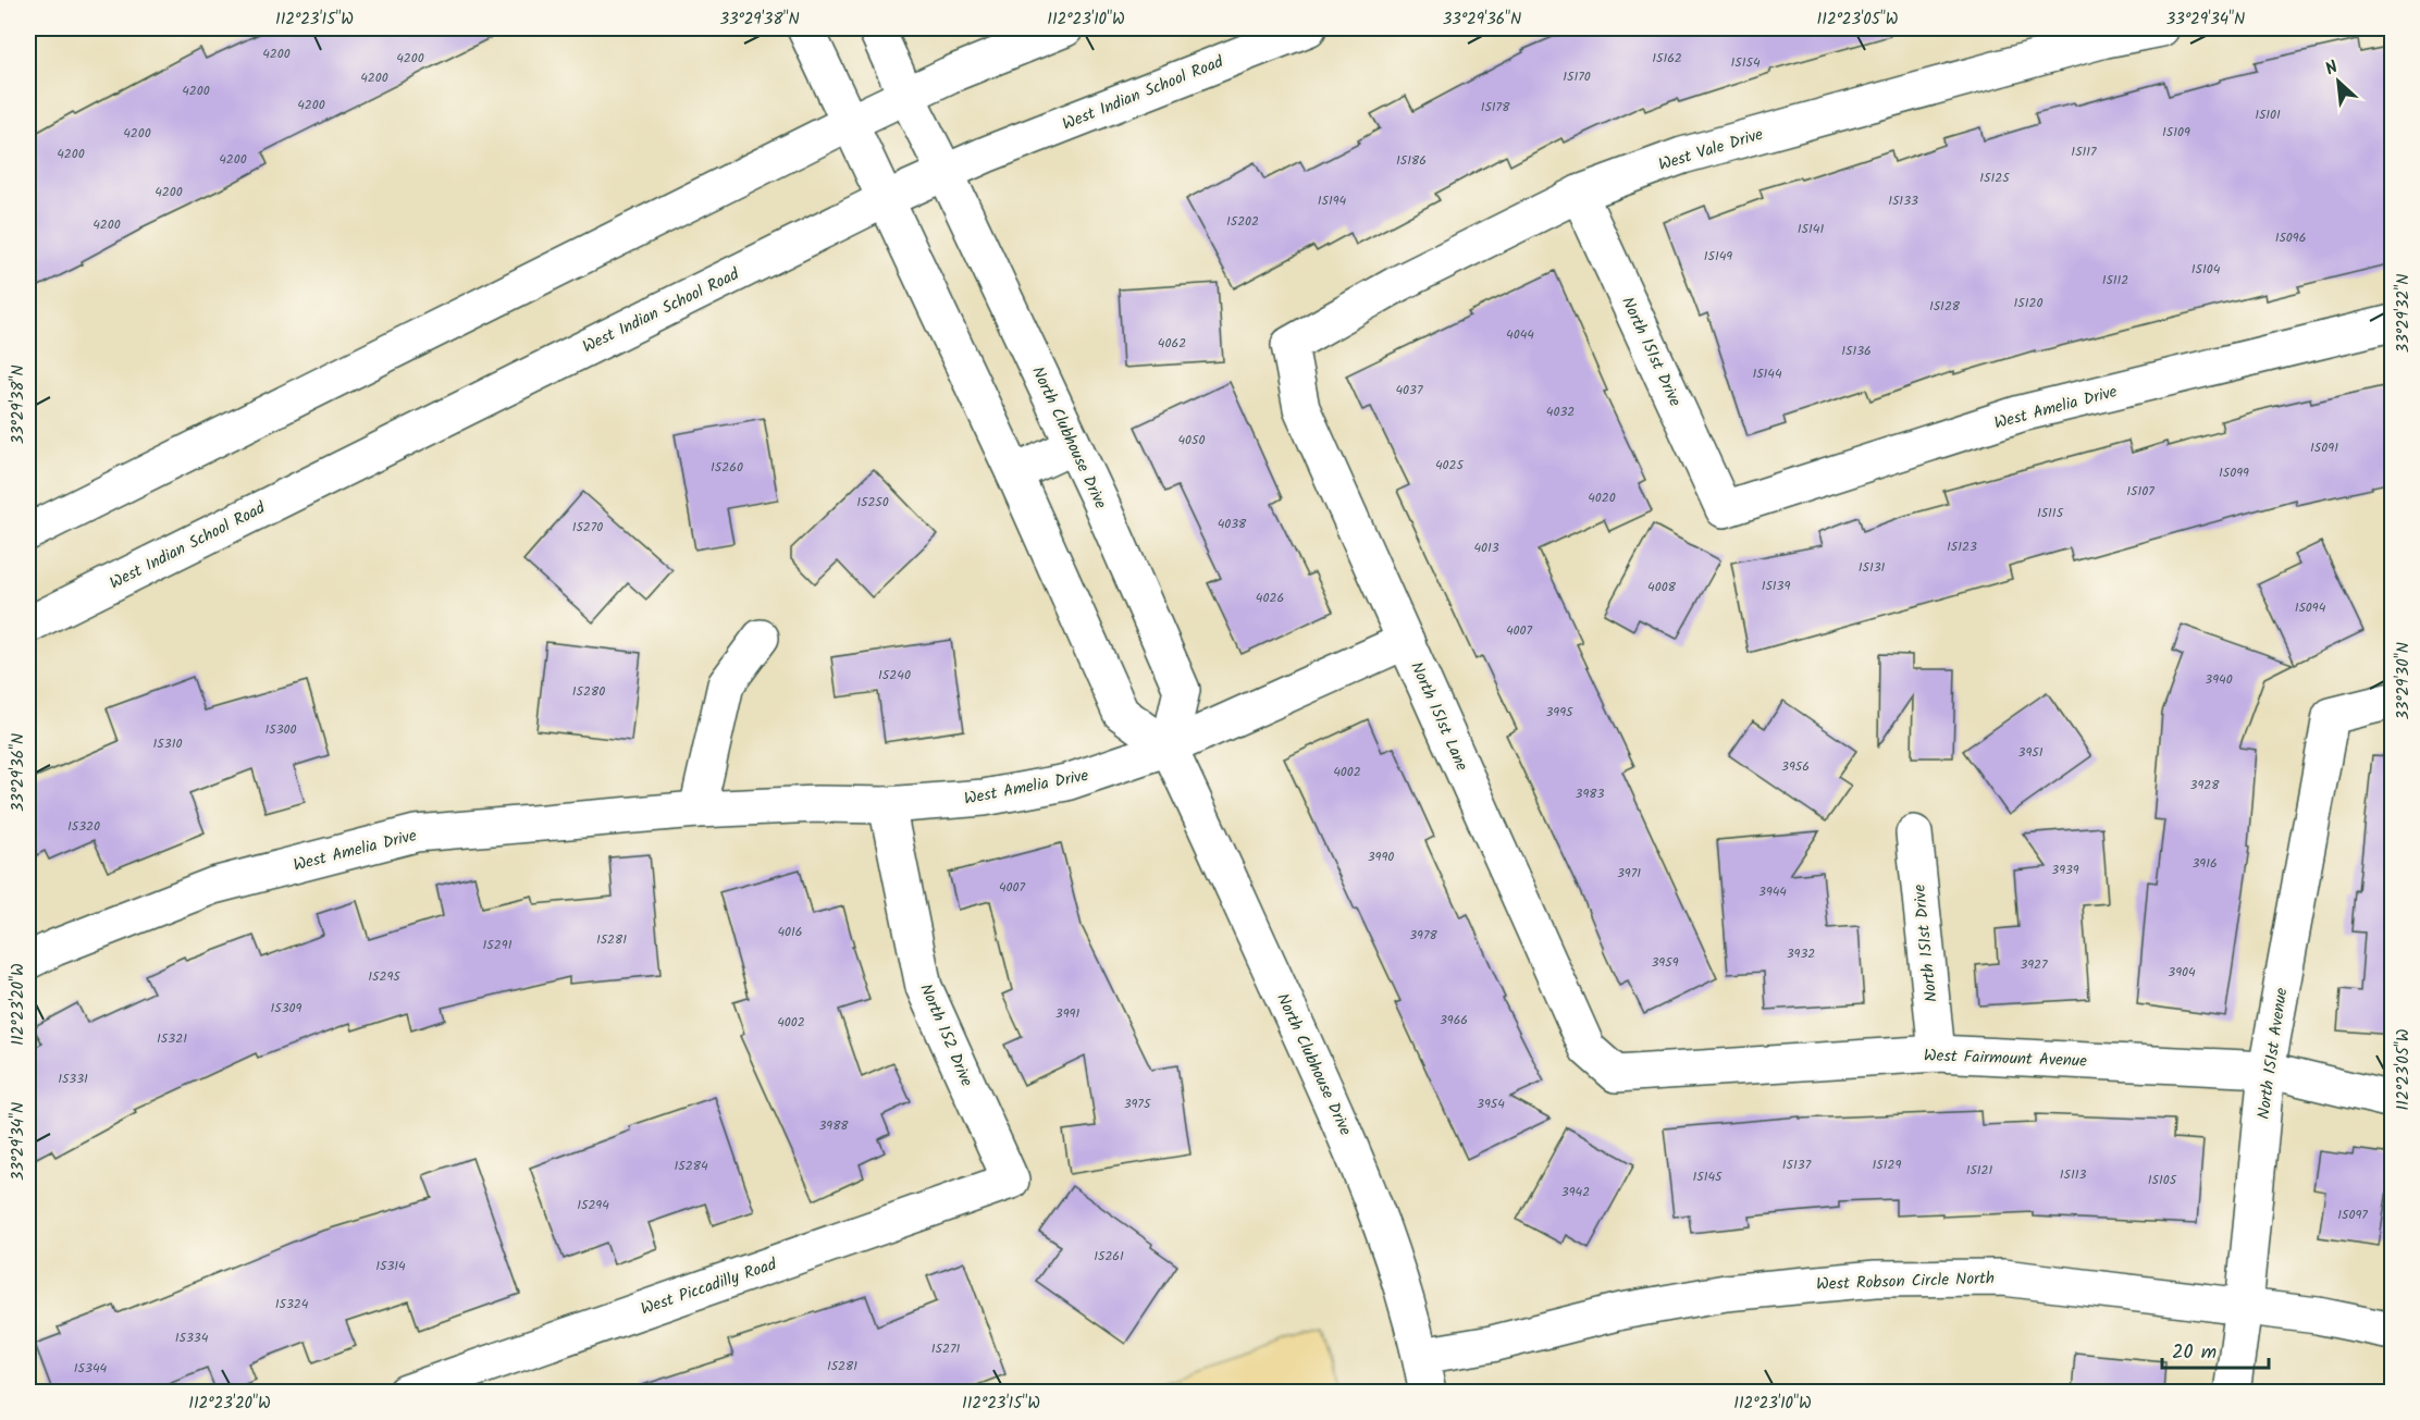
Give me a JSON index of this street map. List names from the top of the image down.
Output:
{
  "streets": {
    "street": [
      "West Indian School Road",
      "West Vale Drive",
      "North 151st Drive",
      "West Amelia Drive",
      "North Clubhouse Drive",
      "North 151st Lane",
      "North 152 Drive",
      "North 151st Avenue",
      "West Fairmount Avenue",
      "West Robson Circle North",
      "West Piccadilly Road"
    ]
  },
  "crossings": [
    ["West Indian School Road", "North Clubhouse Drive"],
    ["West Vale Drive", "North 151st Drive"],
    ["West Vale Drive", "North 151st Lane"],
    ["North 151st Drive", "West Amelia Drive"],
    ["North 151st Drive", "West Fairmount Avenue"],
    ["West Amelia Drive", "North Clubhouse Drive"],
    ["West Amelia Drive", "North 151st Lane"],
    ["West Amelia Drive", "North 152 Drive"],
    ["North Clubhouse Drive", "West Robson Circle North"],
    ["North 151st Lane", "West Fairmount Avenue"],
    ["North 152 Drive", "West Piccadilly Road"],
    ["North 151st Avenue", "West Fairmount Avenue"],
    ["North 151st Avenue", "West Robson Circle North"]
  ],
  "house_numbers": [
    "4200",
    "4200",
    "15162",
    "15154",
    "15170",
    "4200",
    "4200",
    "4200",
    "15178",
    "15101",
    "15109",
    "4200",
    "15117",
    "4200",
    "4200",
    "15186",
    "15125",
    "4200",
    "15194",
    "15133",
    "15202",
    "4200",
    "15141",
    "15096",
    "15149",
    "15104",
    "15112",
    "15120",
    "15128",
    "4044",
    "4062",
    "15136",
    "15144",
    "4037",
    "4032",
    "4050",
    "15091",
    "4025",
    "15260",
    "15099",
    "15107",
    "4020",
    "15250",
    "15115",
    "4038",
    "15270",
    "15123",
    "4013",
    "15131",
    "15139",
    "4008",
    "4026",
    "15094",
    "4007",
    "15240",
    "3940",
    "15280",
    "3995",
    "15300",
    "15310",
    "3951",
    "3956",
    "4002",
    "3928",
    "3983",
    "15320",
    "3990",
    "3916",
    "3939",
    "3971",
    "4007",
    "3944",
    "4016",
    "3978",
    "15281",
    "15291",
    "3932",
    "3959",
    "3927",
    "3904",
    "15295",
    "15309",
    "3991",
    "3966",
    "4002",
    "15321",
    "15331",
    "3975",
    "3954",
    "3988",
    "15137",
    "15129",
    "15284",
    "15121",
    "15113",
    "15145",
    "15105",
    "3942",
    "15294",
    "15097",
    "15261",
    "15314",
    "15324",
    "15334",
    "15271",
    "15281",
    "15344"
  ],
  "scale_bar": "20 m",
  "north": "top left",
  "coordinates": [
    "112°23'15\"W",
    "33°29'38\"N",
    "112°23'10\"W",
    "33°29'36\"N",
    "112°23'05\"W",
    "33°29'34\"N",
    "33°29'32\"N",
    "33°29'30\"N",
    "112°23'20\"W"
  ]
}
